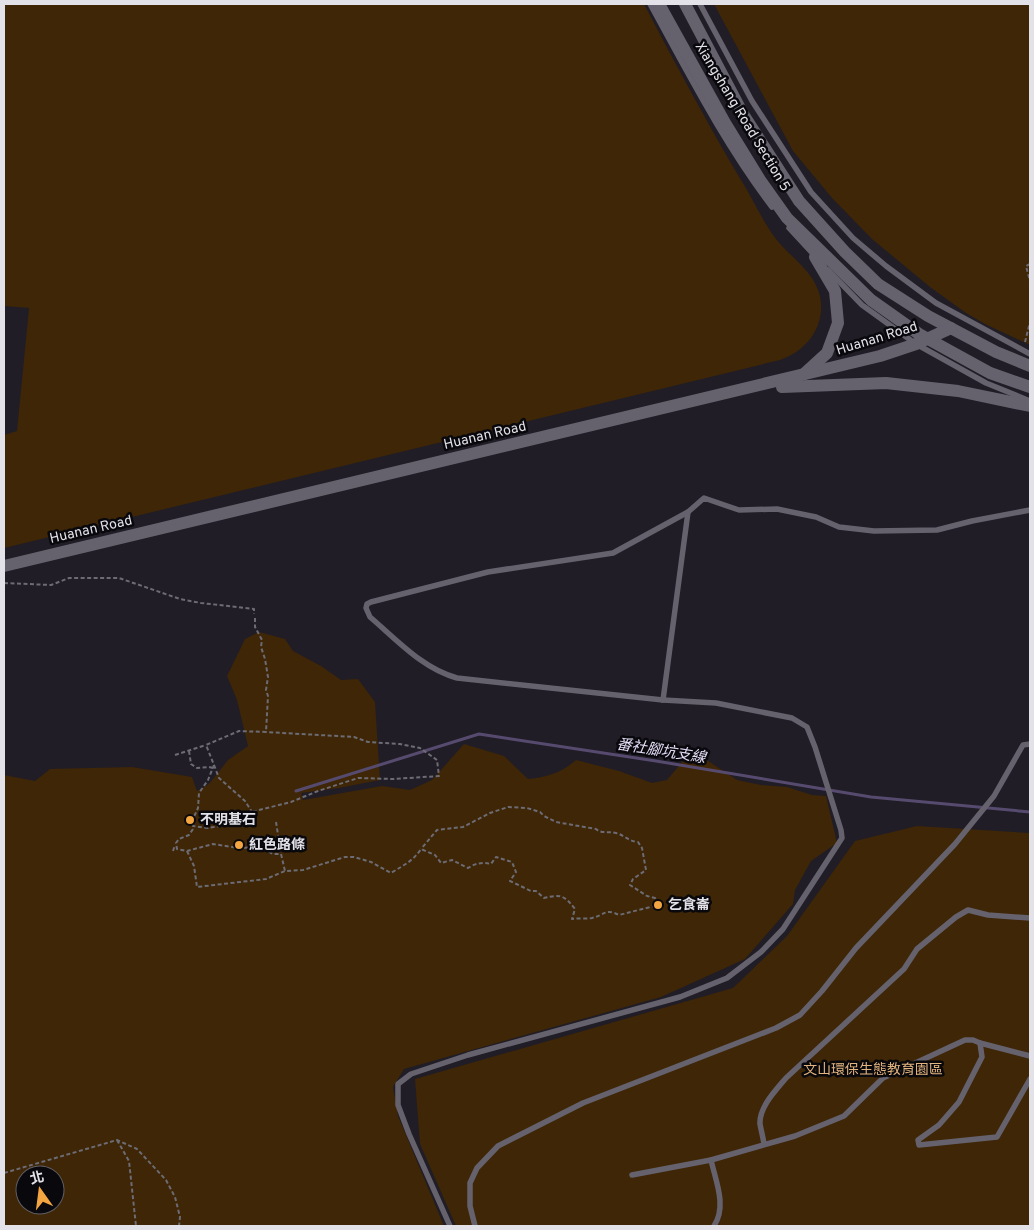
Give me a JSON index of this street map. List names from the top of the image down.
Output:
{
  "streets": {
    "street": ["Xiangshang Road Section 5", "Huanan Road"]
  },
  "crossings": [
    ["Xiangshang Road Section 5", "Huanan Road"]
  ],
  "water": ["番社腳坑支線"],
  "parks": ["文山環保生態教育園區"],
  "places": ["不明基石", "紅色路條", "乞食崙"],
  "north": "top"
}
